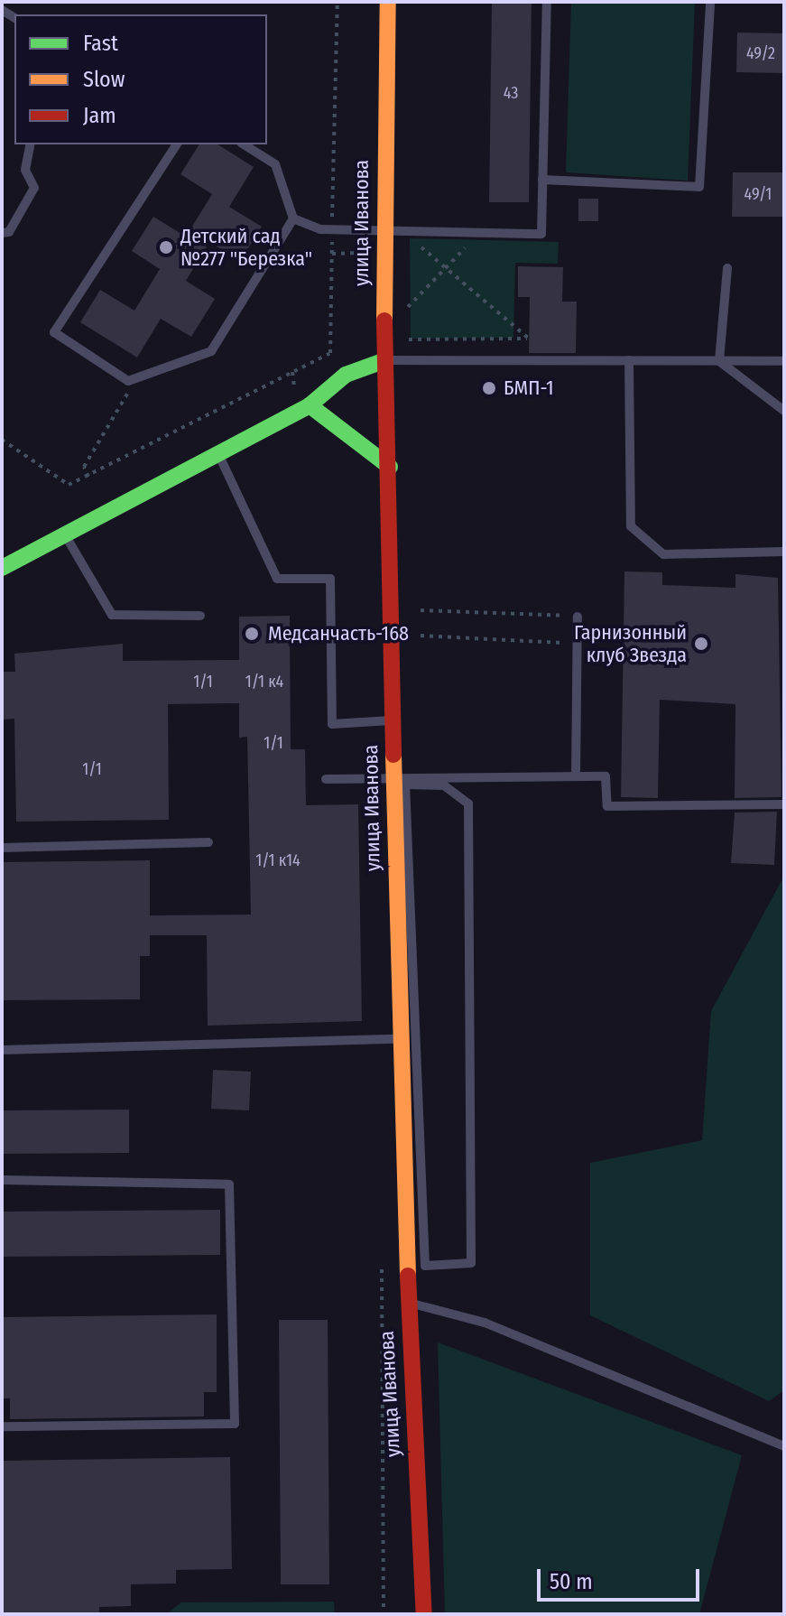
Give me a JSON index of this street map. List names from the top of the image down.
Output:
{
  "streets": {
    "main road": ["улица Иванова"]
  },
  "places": [
    "Детский сад №277 \"Березка\"",
    "БМП-1",
    "Медсанчасть-168",
    "Гарнизонный клуб Звезда"
  ],
  "house_numbers": [
    "49/2",
    "43",
    "49/1",
    "1/1",
    "1/1 к4",
    "1/1",
    "1/1",
    "1/1 к14"
  ],
  "legend": ["Fast", "Slow", "Jam"],
  "scale_bar": "50 m"
}
